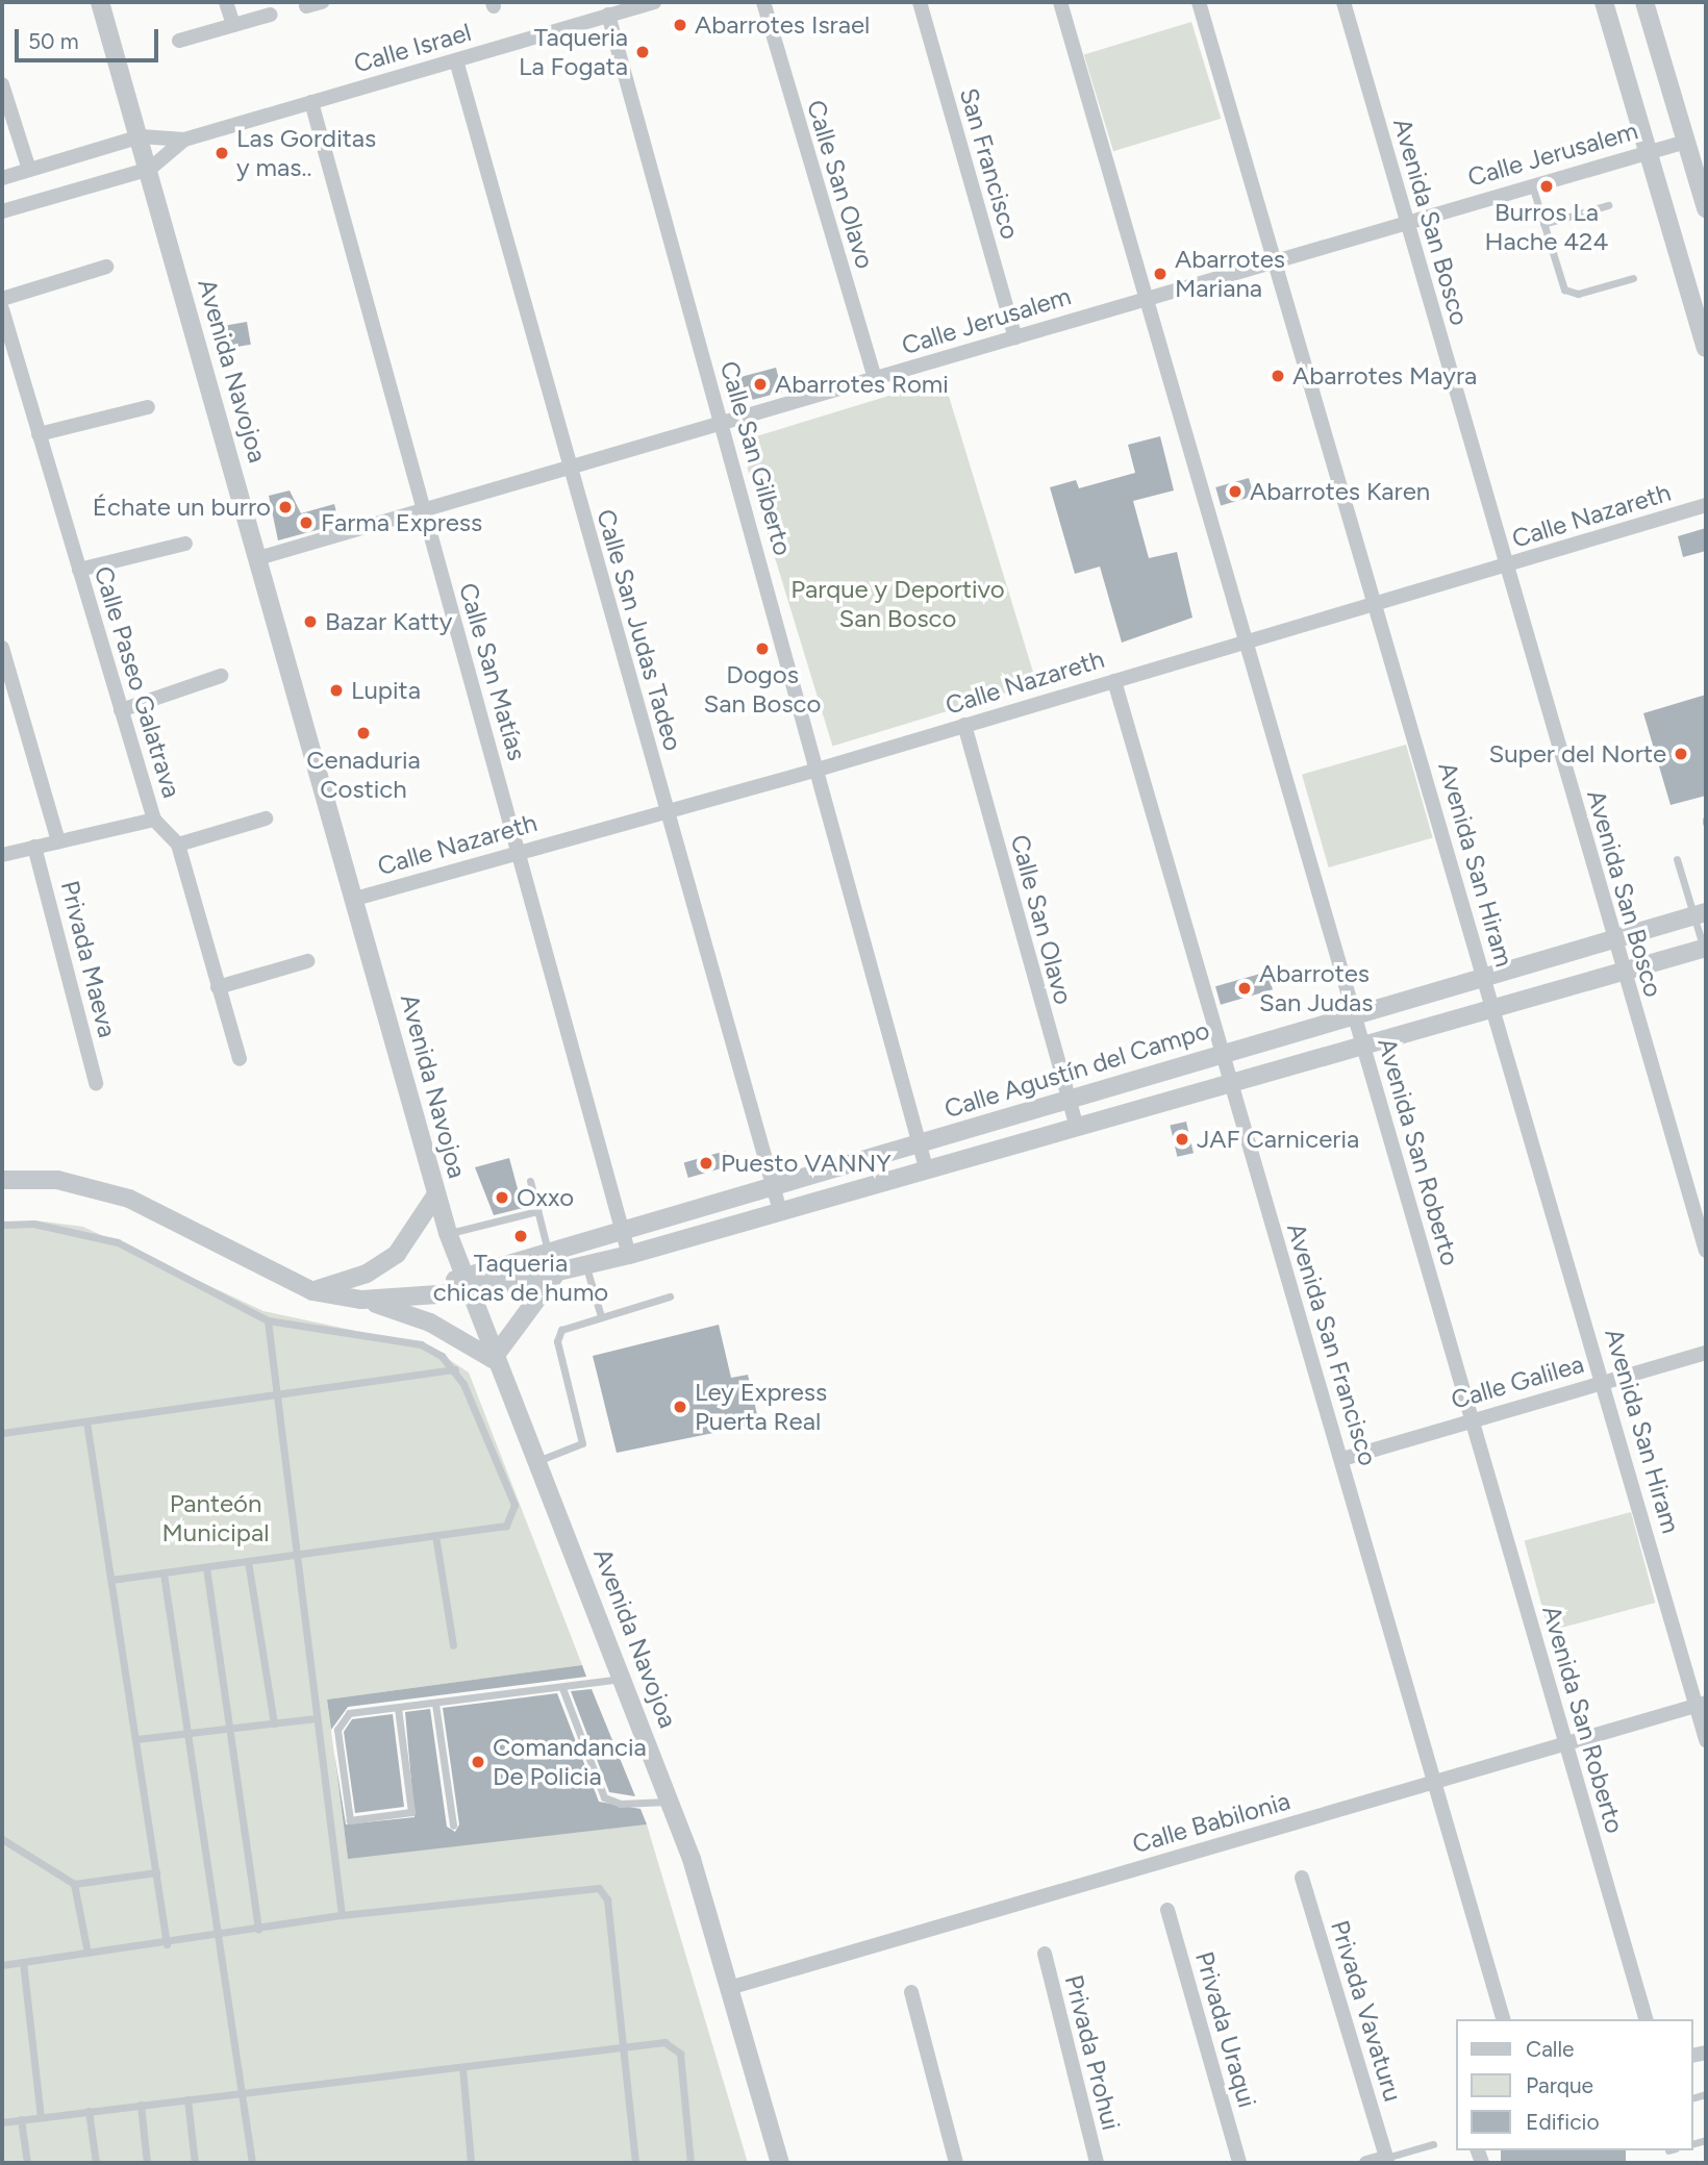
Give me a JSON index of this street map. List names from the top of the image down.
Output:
{
  "streets": {
    "street": [
      "Calle Israel",
      "Calle Jerusalem",
      "San Francisco",
      "Calle San Olavo",
      "Avenida San Bosco",
      "Avenida Navojoa",
      "Calle San Gilberto",
      "Calle Nazareth",
      "Calle San Judas Tadeo",
      "Calle San Matías",
      "Calle Paseo Galatrava",
      "Avenida San Hiram",
      "Privada Maeva",
      "Calle Agustín del Campo",
      "Avenida San Roberto",
      "Avenida San Francisco",
      "Calle Galilea",
      "Calle Babilonia",
      "Privada Vavaturu",
      "Privada Uraqui",
      "Privada Prohui"
    ]
  },
  "crossings": [
    ["Calle Israel", "Avenida Navojoa"],
    ["Calle Israel", "Calle San Gilberto"],
    ["Calle Israel", "Calle San Judas Tadeo"],
    ["Calle Israel", "Calle San Matías"],
    ["Calle Jerusalem", "San Francisco"],
    ["Calle Jerusalem", "Calle San Olavo"],
    ["Calle Jerusalem", "Avenida San Bosco"],
    ["Calle Jerusalem", "Avenida Navojoa"],
    ["Calle Jerusalem", "Calle San Gilberto"],
    ["Calle Jerusalem", "Calle San Judas Tadeo"],
    ["Calle Jerusalem", "Calle San Matías"],
    ["Calle Jerusalem", "Avenida San Hiram"],
    ["Calle Jerusalem", "Avenida San Roberto"],
    ["Calle San Olavo", "Calle Nazareth"],
    ["Calle San Olavo", "Calle Agustín del Campo"],
    ["Avenida San Bosco", "Calle Nazareth"],
    ["Avenida San Bosco", "Calle Agustín del Campo"],
    ["Avenida Navojoa", "Calle Nazareth"],
    ["Avenida Navojoa", "Calle Agustín del Campo"],
    ["Avenida Navojoa", "Calle Babilonia"],
    ["Calle San Gilberto", "Calle Nazareth"],
    ["Calle San Gilberto", "Calle Agustín del Campo"],
    ["Calle Nazareth", "Calle San Judas Tadeo"],
    ["Calle Nazareth", "Calle San Matías"],
    ["Calle Nazareth", "Avenida San Hiram"],
    ["Calle Nazareth", "Avenida San Roberto"],
    ["Calle Nazareth", "Avenida San Francisco"],
    ["Calle San Judas Tadeo", "Calle Agustín del Campo"],
    ["Calle San Matías", "Calle Agustín del Campo"],
    ["Avenida San Hiram", "Calle Agustín del Campo"],
    ["Avenida San Hiram", "Calle Galilea"],
    ["Avenida San Hiram", "Calle Babilonia"],
    ["Calle Agustín del Campo", "Avenida San Roberto"],
    ["Calle Agustín del Campo", "Avenida San Francisco"],
    ["Avenida San Roberto", "Calle Galilea"],
    ["Avenida San Roberto", "Calle Babilonia"],
    ["Avenida San Francisco", "Calle Galilea"],
    ["Avenida San Francisco", "Calle Babilonia"]
  ],
  "parks": ["Parque y Deportivo San Bosco", "Panteón Municipal"],
  "places": [
    "Abarrotes Israel",
    "Taqueria La Fogata",
    "Las Gorditas y mas..",
    "Burros La Hache 424",
    "Abarrotes Mariana",
    "Abarrotes Mayra",
    "Abarrotes Romi",
    "Abarrotes Karen",
    "Échate un burro",
    "Farma Express",
    "Bazar Katty",
    "Dogos San Bosco",
    "Lupita",
    "Cenaduria Costich",
    "Super del Norte",
    "Abarrotes San Judas",
    "JAF Carniceria",
    "Puesto VANNY",
    "Oxxo",
    "Taqueria chicas de humo",
    "Ley Express Puerta Real",
    "Comandancia De Policia"
  ],
  "legend": ["Calle", "Parque", "Edificio"],
  "scale_bar": "50 m"
}
